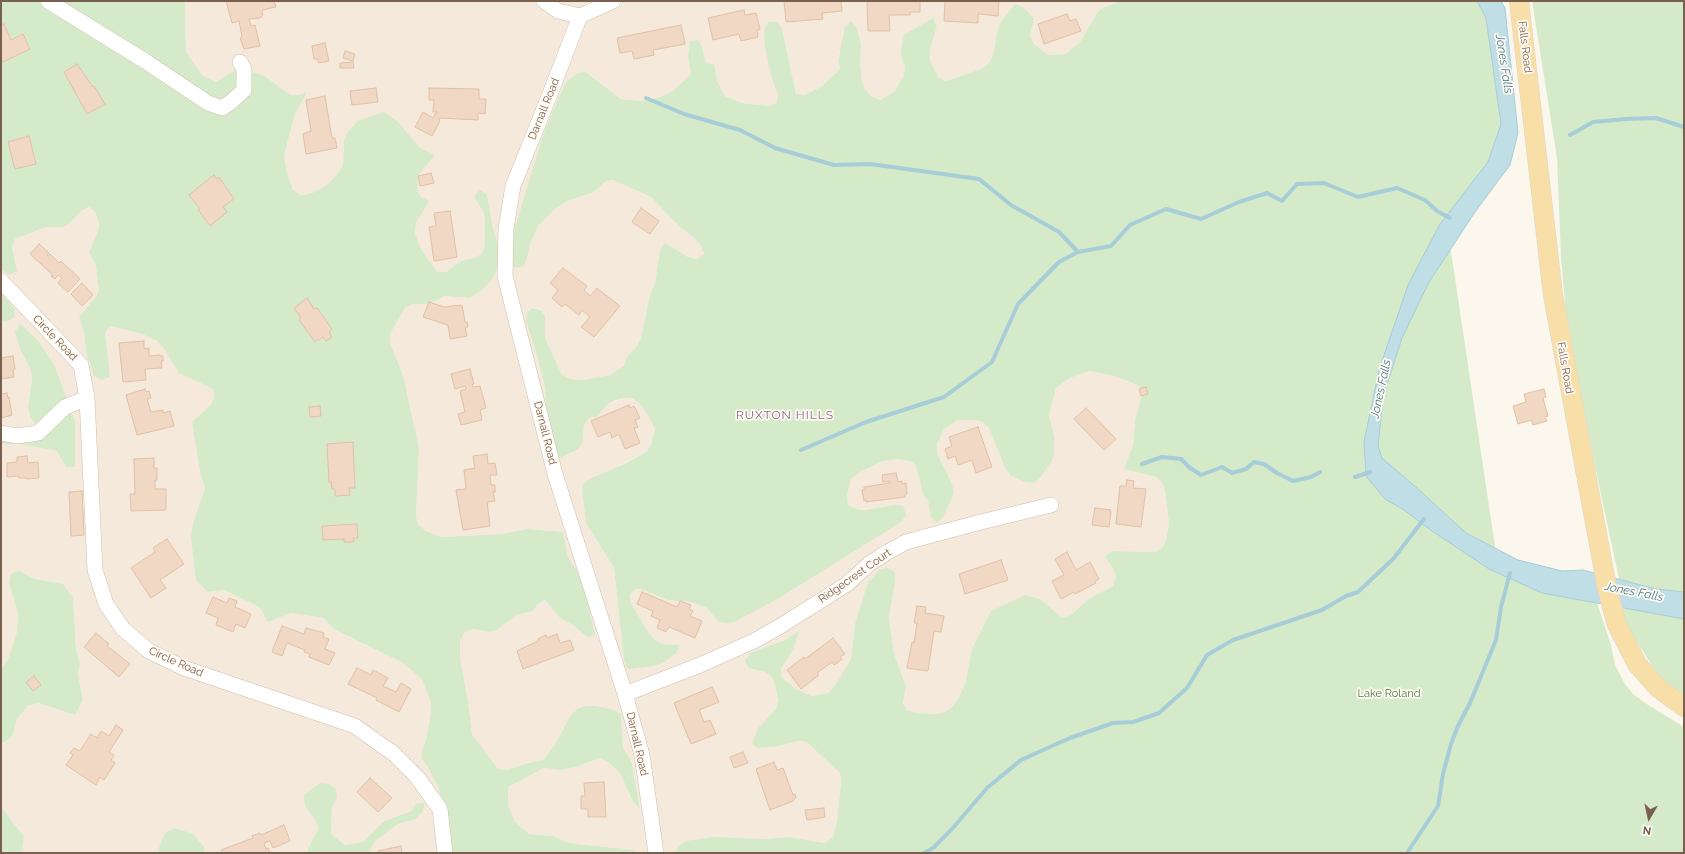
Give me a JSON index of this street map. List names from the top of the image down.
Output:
{
  "streets": {
    "main road": ["Falls Road"],
    "street": ["Darnall Road", "Circle Road", "Ridgecrest Court"]
  },
  "crossings": [
    ["Darnall Road", "Ridgecrest Court"]
  ],
  "districts": ["RUXTON HILLS"],
  "water": ["Jones Falls"],
  "parks": ["Lake Roland"],
  "north": "bottom"
}
